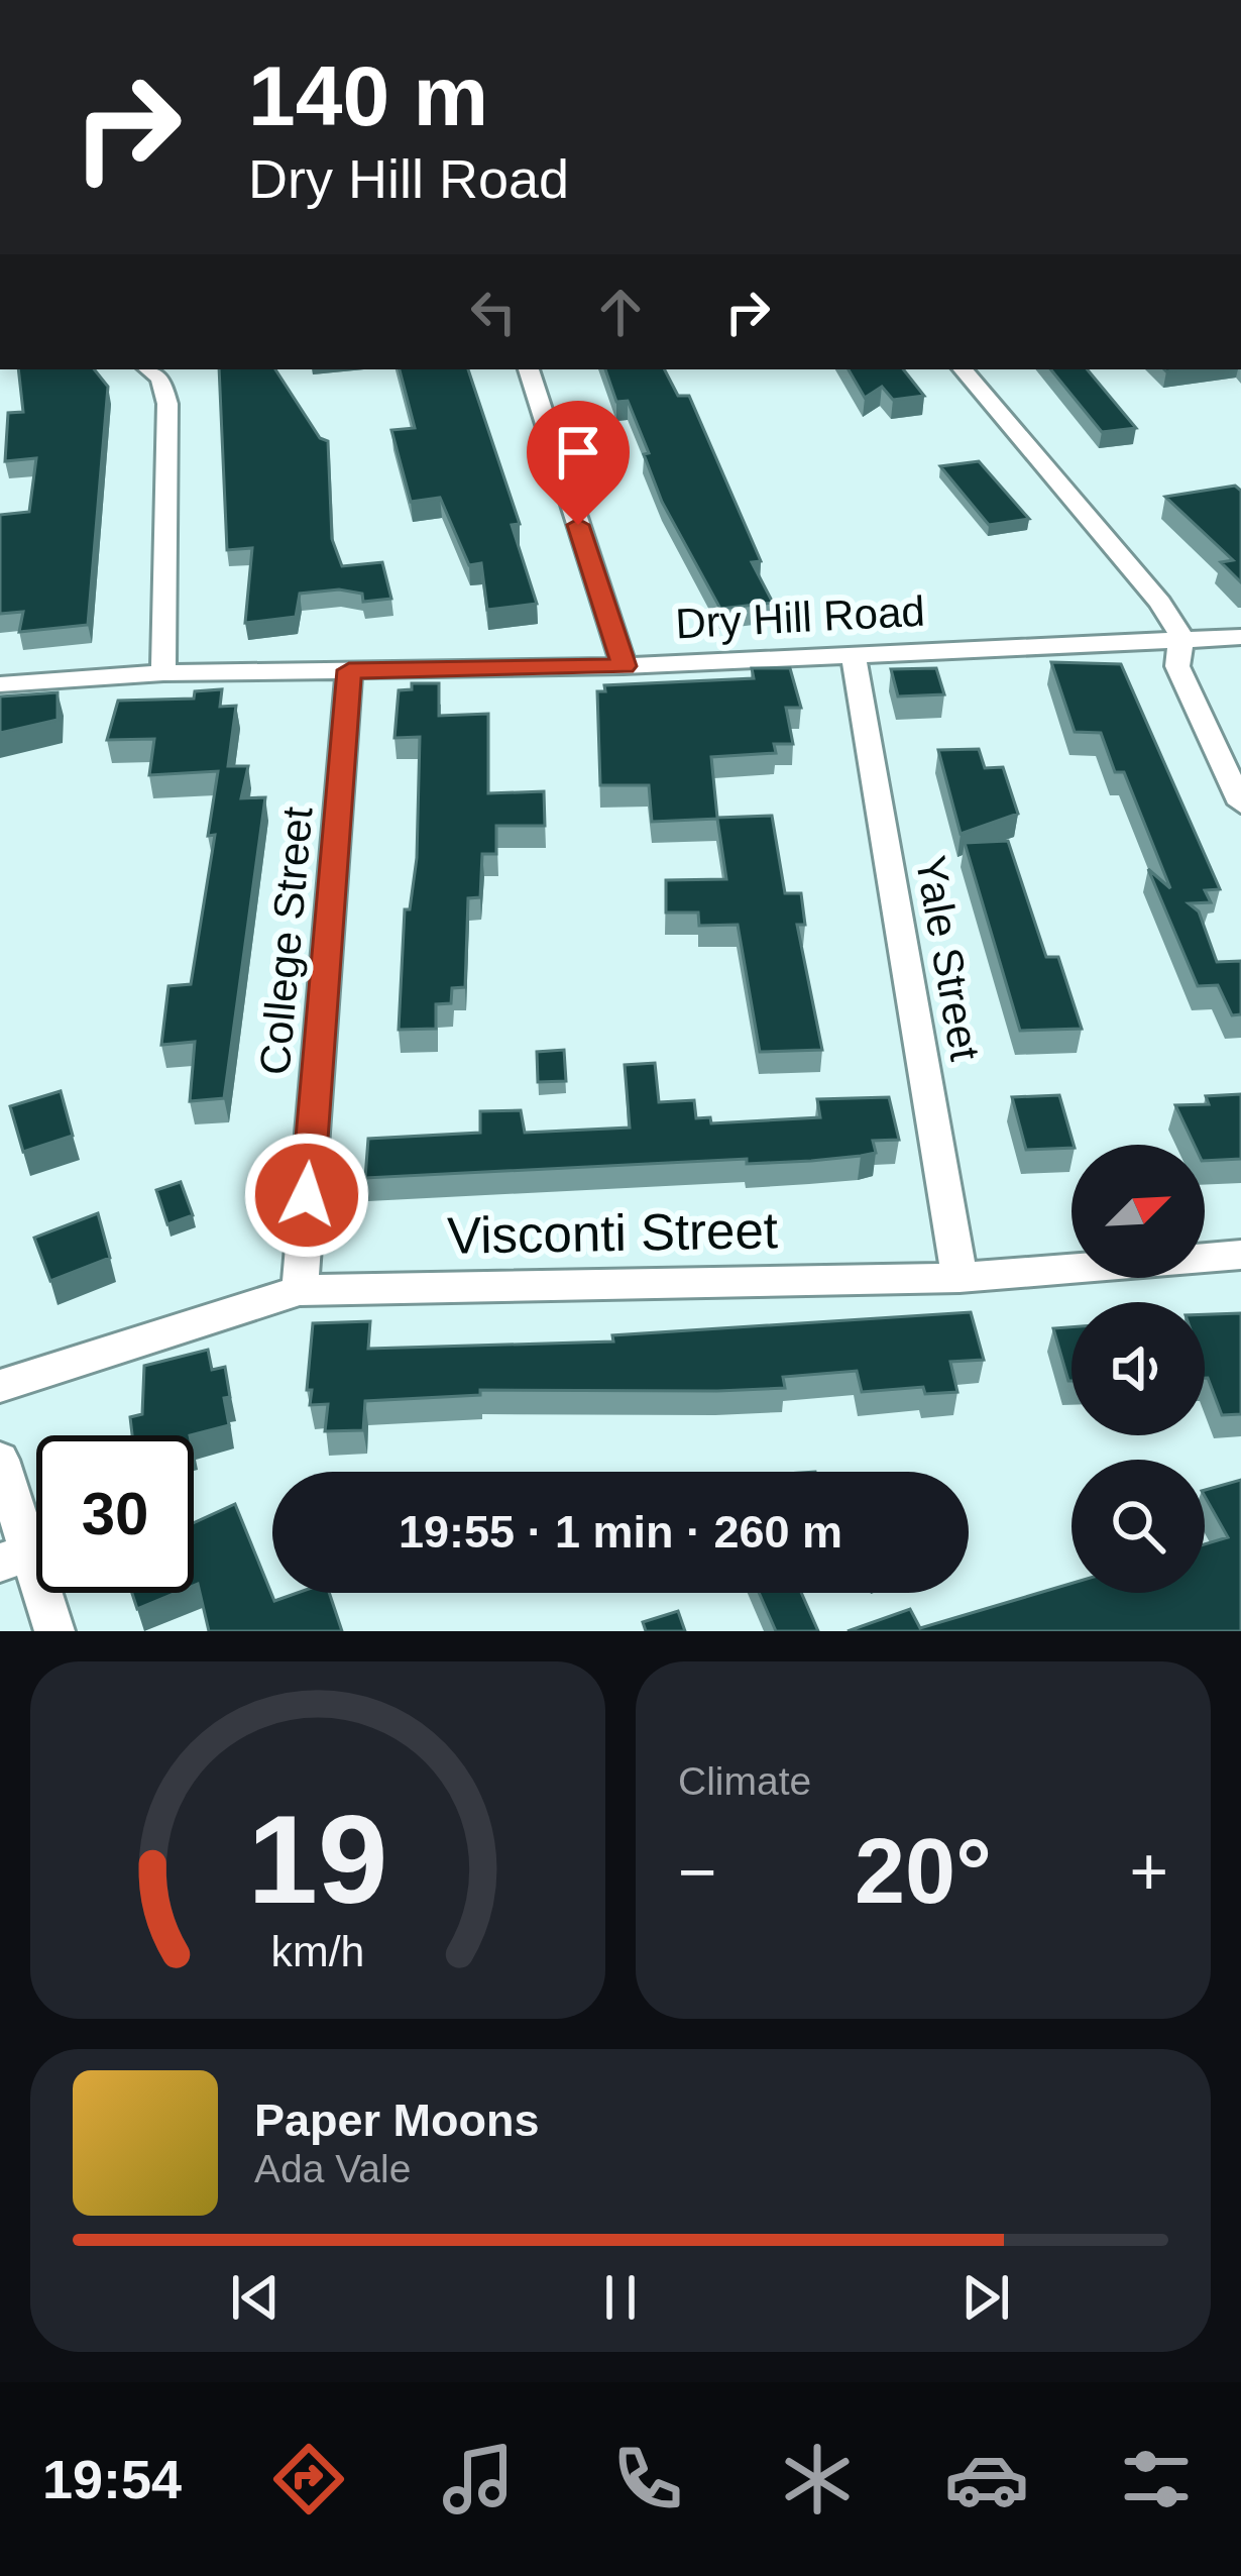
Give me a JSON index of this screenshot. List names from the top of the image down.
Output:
{
  "streets": {
    "street": [
      "Dry Hill Road",
      "College Street",
      "Yale Street",
      "Visconti Street"
    ]
  },
  "crossings": [
    ["Dry Hill Road", "College Street"],
    ["Dry Hill Road", "Yale Street"],
    ["College Street", "Visconti Street"],
    ["Yale Street", "Visconti Street"]
  ],
  "north": "top right",
  "page": {
    "turn": ["140 m", "Dry Hill Road"],
    "limit": "30",
    "trip": "19:55 · 1 min · 260 m",
    "tile": "Climate",
    "heat": ["−", "20°", "+"],
    "song": ["Paper Moons", "Ada Vale"],
    "tabs": "19:54",
    "gauge": ["19", "km/h"]
  }
}
